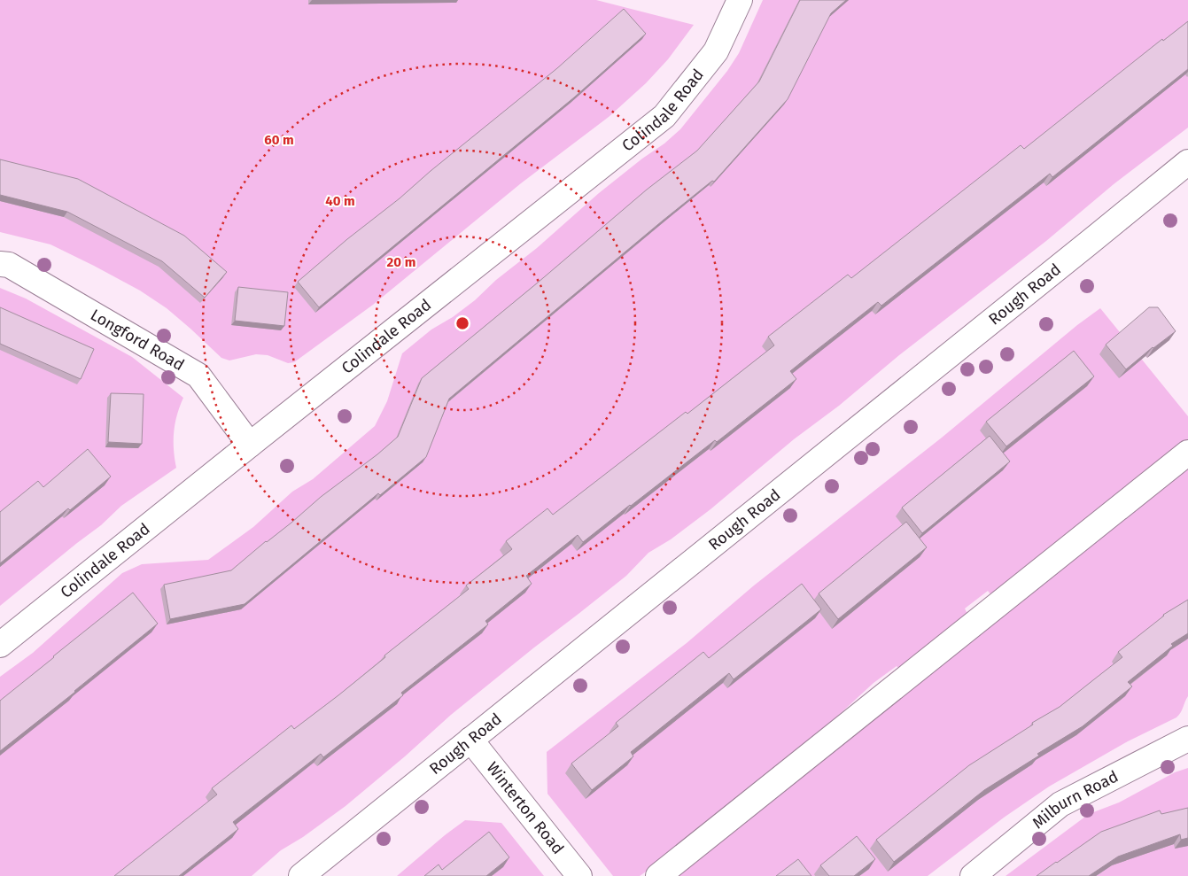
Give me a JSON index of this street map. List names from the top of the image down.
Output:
{
  "streets": {
    "street": [
      "Colindale Road",
      "Rough Road",
      "Longford Road",
      "Milburn Road",
      "Winterton Road"
    ]
  },
  "crossings": [
    ["Colindale Road", "Longford Road"],
    ["Rough Road", "Winterton Road"]
  ],
  "rings": ["60 m", "40 m", "20 m"]
}
